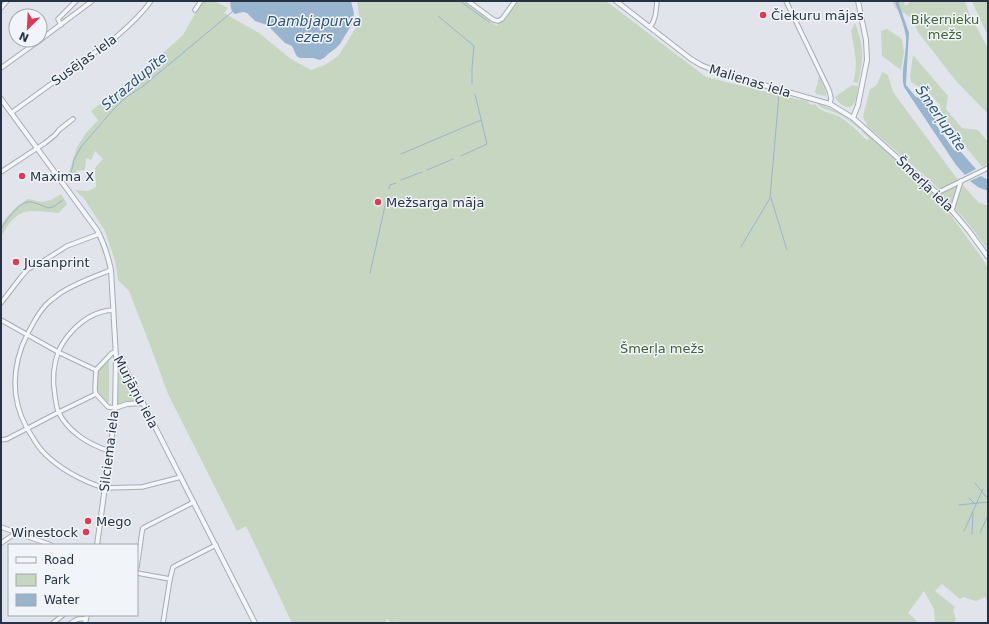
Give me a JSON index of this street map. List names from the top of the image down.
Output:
{
  "streets": {
    "street": [
      "Susējas iela",
      "Malienas iela",
      "Šmerļa iela",
      "Murjāņu iela",
      "Silciema iela"
    ]
  },
  "crossings": [
    ["Susējas iela", "Murjāņu iela"],
    ["Malienas iela", "Šmerļa iela"],
    ["Murjāņu iela", "Silciema iela"]
  ],
  "water": ["Dambjapurva ezers", "Strazdupīte", "Šmerļupīte"],
  "parks": ["Biķernieku mežs", "Šmerļa mežs"],
  "places": [
    "Čiekuru mājas",
    "Maxima X",
    "Mežsarga māja",
    "Jusanprint",
    "Mego",
    "Winestock"
  ],
  "legend": ["Road", "Park", "Water"],
  "north": "bottom left"
}
